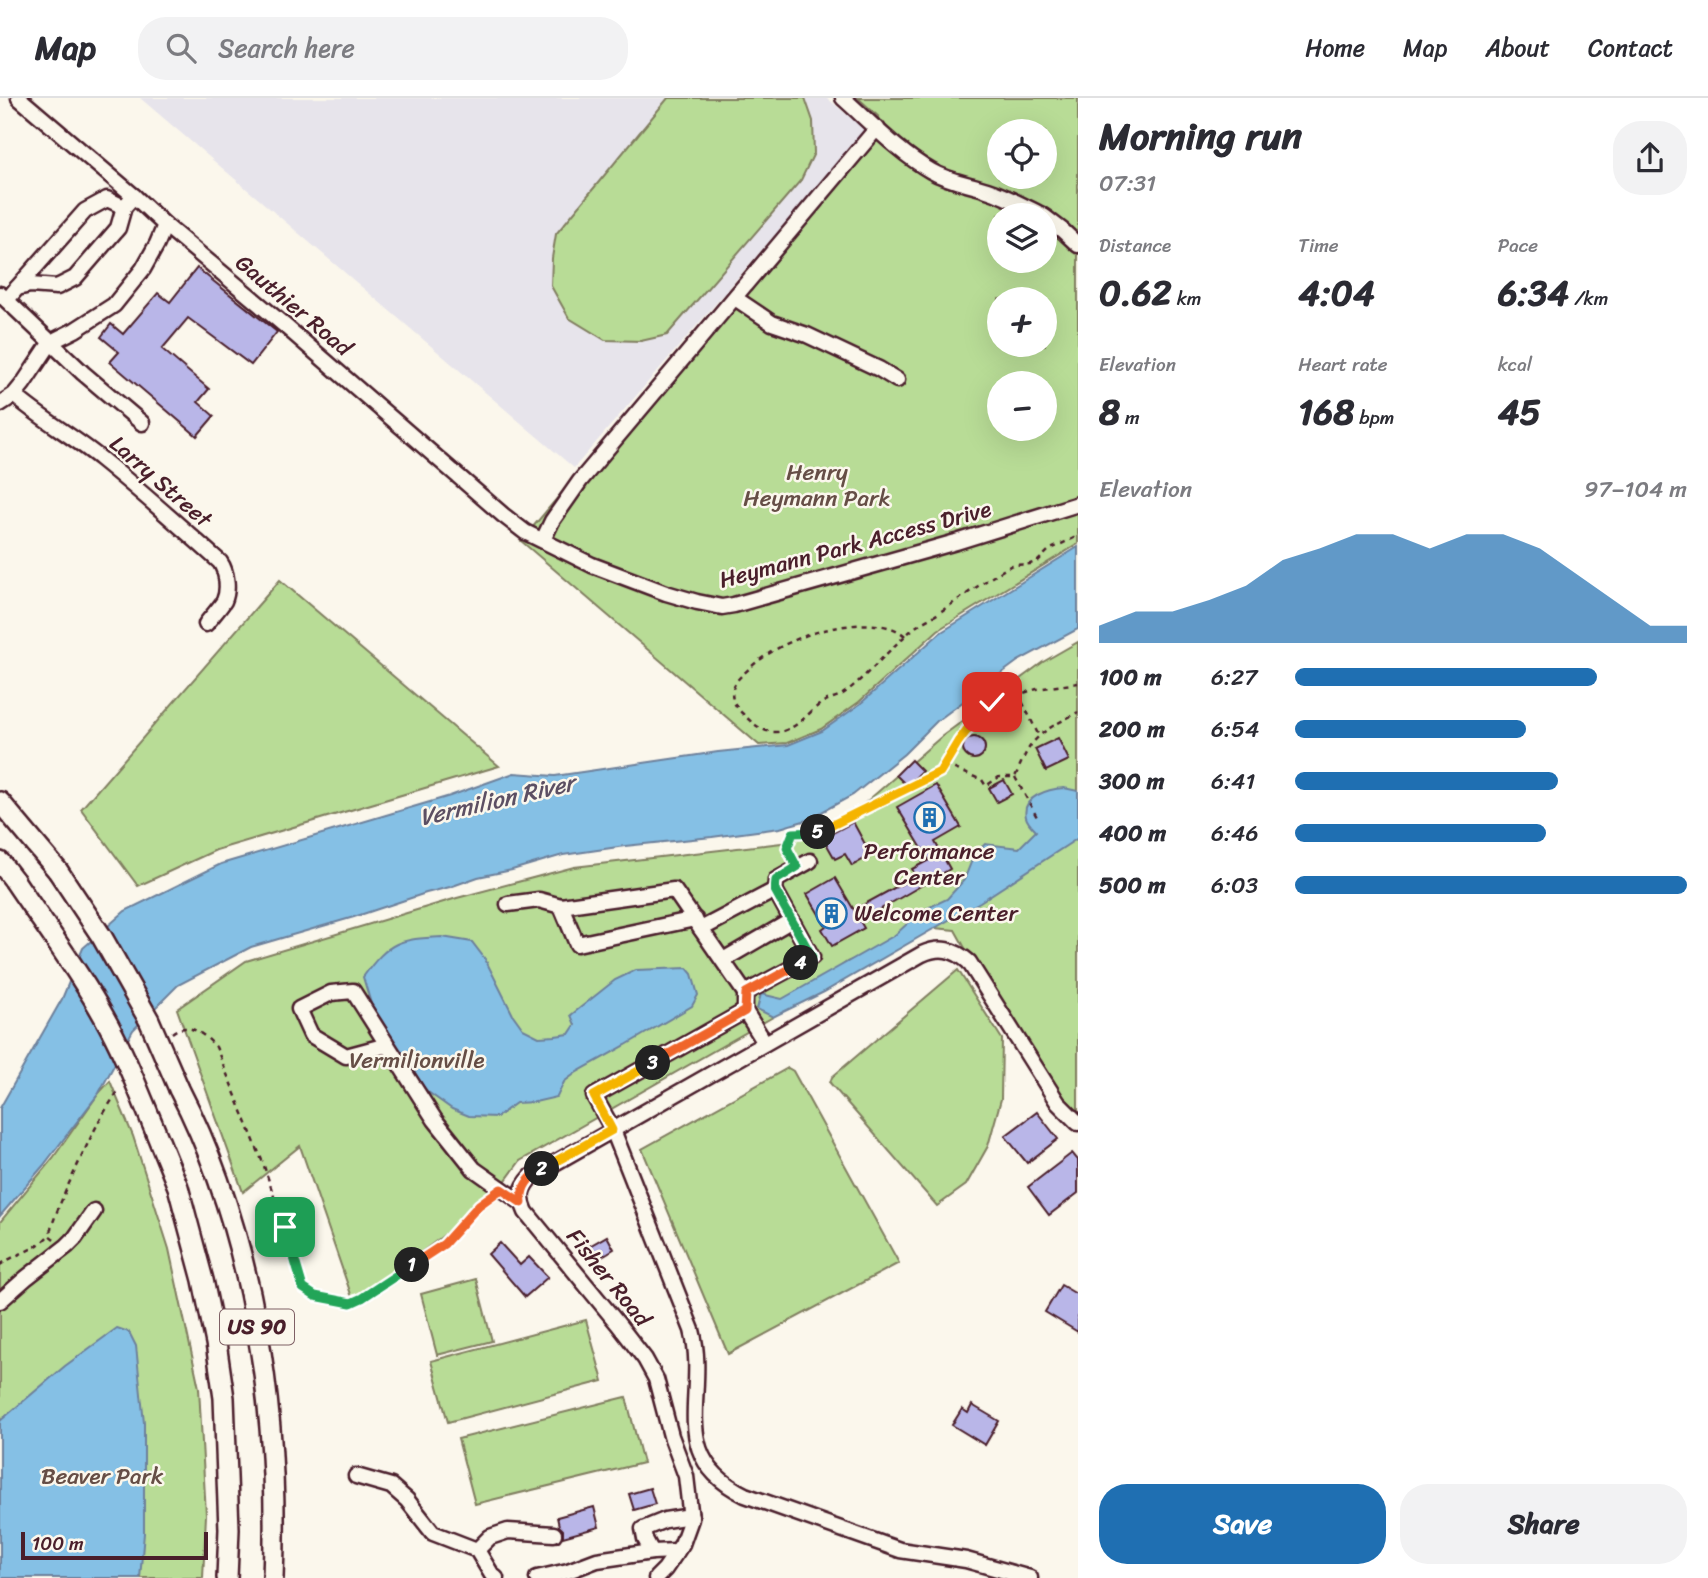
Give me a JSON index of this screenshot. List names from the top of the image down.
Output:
{
  "streets": {
    "highway": ["US 90"],
    "street": [
      "Gauthier Road",
      "Larry Street",
      "Heymann Park Access Drive",
      "Fisher Road"
    ]
  },
  "crossings": [
    ["Gauthier Road", "Heymann Park Access Drive"]
  ],
  "water": ["Vermilion River"],
  "parks": ["Henry Heymann Park", "Vermilionville", "Beaver Park"],
  "places": {
    "building": ["Performance Center", "Welcome Center"]
  },
  "scale_bar": "100 m",
  "page": {
    "header": "Map",
    "search": "Search here",
    "nav": [
      "Home",
      "Map",
      "About",
      "Contact"
    ],
    "heading": ["Morning run", "07:31"],
    "map_buttons": ["+", "−"],
    "stats": [
      ["Distance", "0.62 km"],
      ["Time", "4:04"],
      ["Pace", "6:34 /km"],
      ["Elevation", "8 m"],
      ["Heart rate", "168 bpm"],
      ["kcal", "45"]
    ],
    "chart": ["Elevation", "97–104 m"],
    "list": [
      {
        "name": "100 m",
        "note": "6:27"
      },
      {
        "name": "200 m",
        "note": "6:54"
      },
      {
        "name": "300 m",
        "note": "6:41"
      },
      {
        "name": "400 m",
        "note": "6:46"
      },
      {
        "name": "500 m",
        "note": "6:03"
      }
    ],
    "pins": [
      "5",
      "4",
      "3",
      "2",
      "1"
    ],
    "buttons": ["Save", "Share"],
    "scale": "100 m"
  }
}
